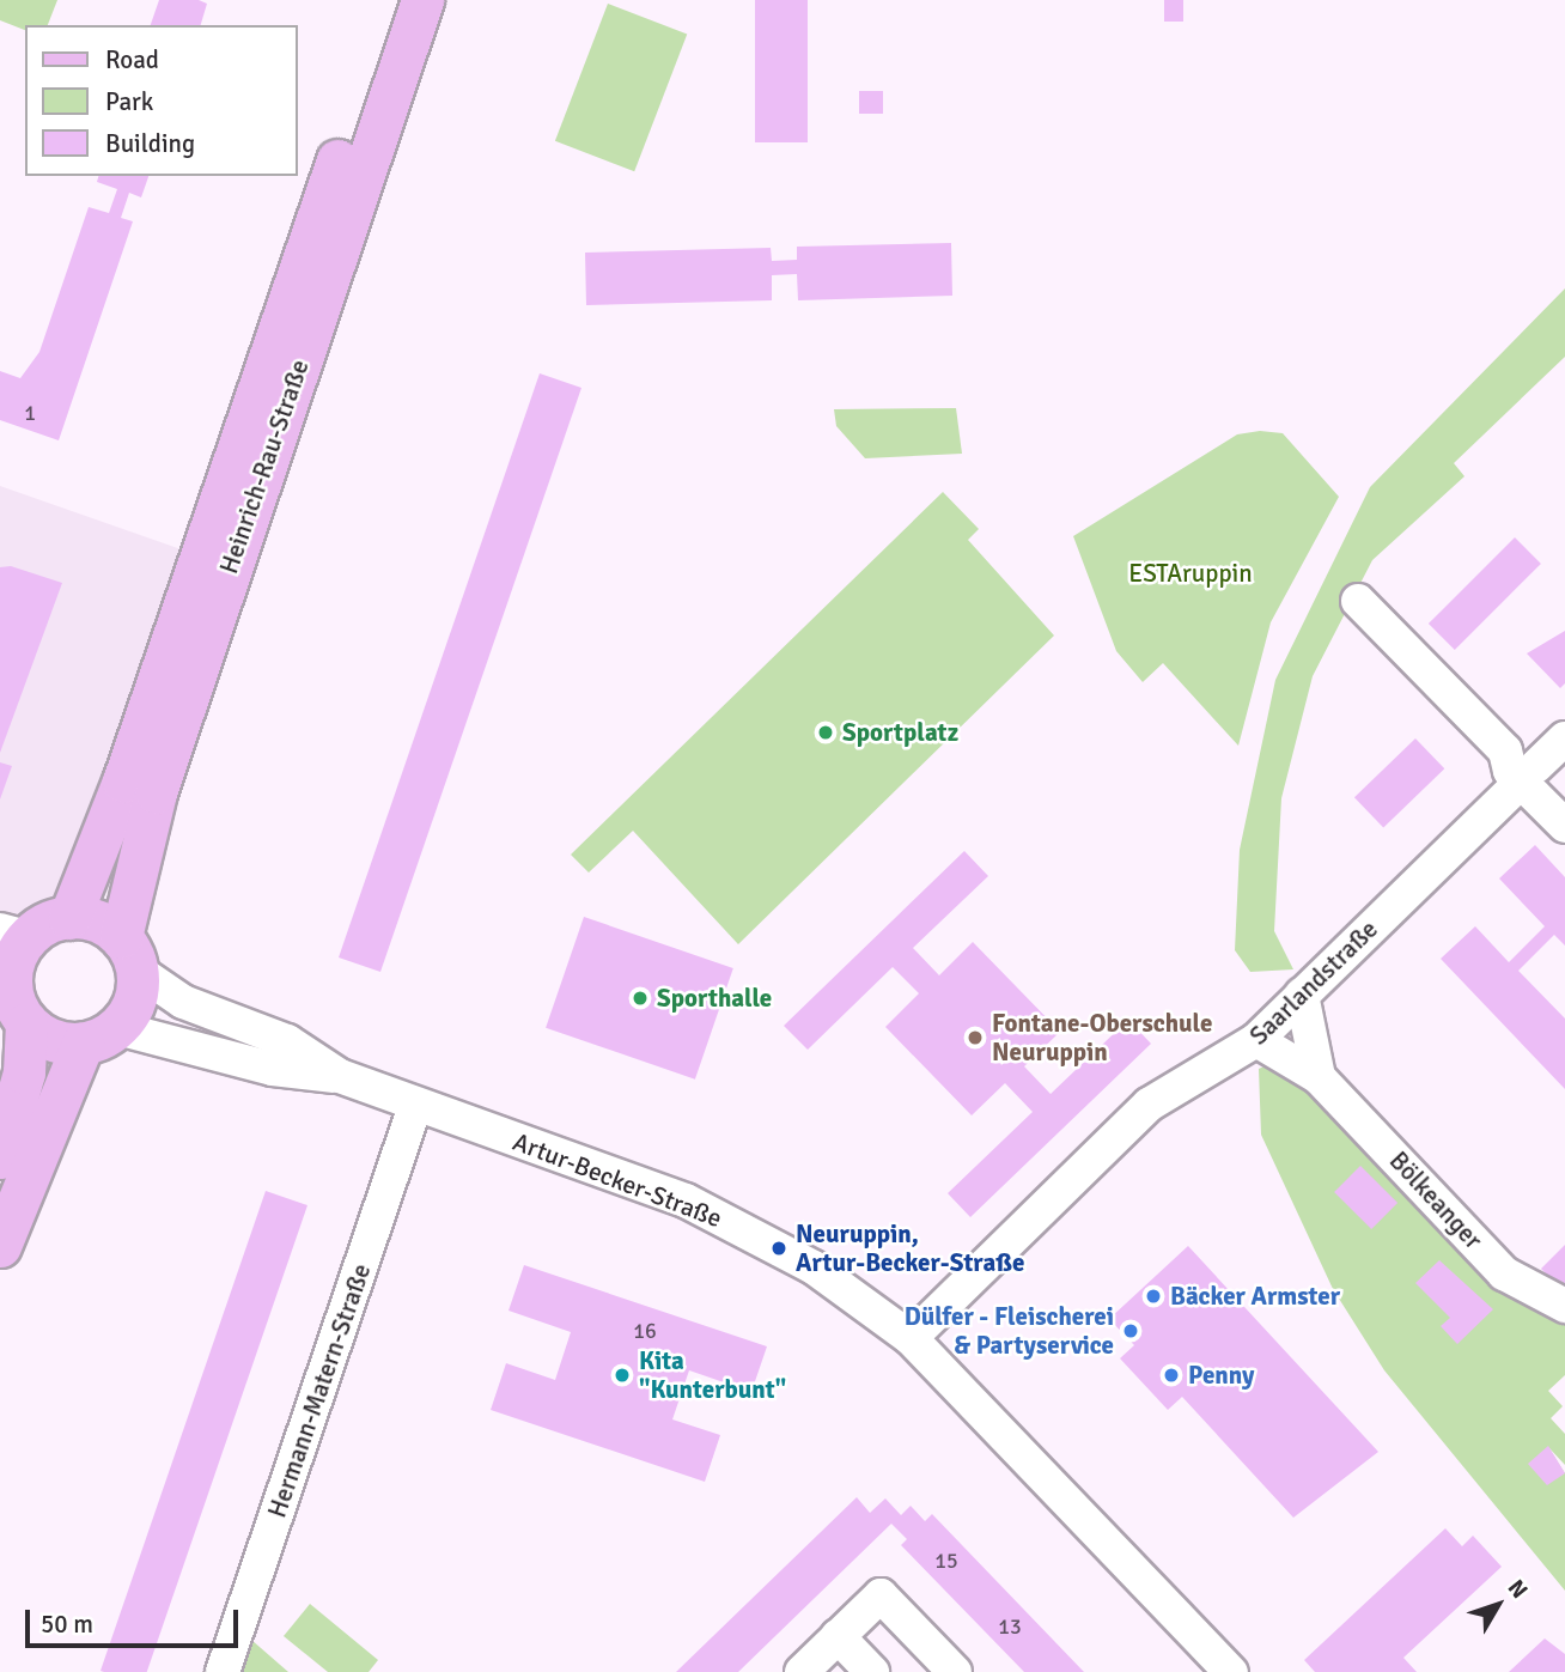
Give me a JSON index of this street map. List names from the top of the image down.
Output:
{
  "streets": {
    "main road": ["Heinrich-Rau-Straße"],
    "street": [
      "Saarlandstraße",
      "Artur-Becker-Straße",
      "Bölkeanger",
      "Hermann-Matern-Straße"
    ]
  },
  "crossings": [
    ["Heinrich-Rau-Straße", "Artur-Becker-Straße"],
    ["Saarlandstraße", "Artur-Becker-Straße"],
    ["Saarlandstraße", "Bölkeanger"],
    ["Artur-Becker-Straße", "Hermann-Matern-Straße"]
  ],
  "parks": ["ESTAruppin"],
  "places": [
    "Sportplatz",
    "Sporthalle",
    "Fontane-Oberschule Neuruppin",
    "Neuruppin, Artur-Becker-Straße",
    "Bäcker Armster",
    "Dülfer - Fleischerei & Partyservice",
    "Kita \"Kunterbunt\"",
    "Penny"
  ],
  "house_numbers": [
    "1",
    "16",
    "15",
    "13"
  ],
  "legend": ["Road", "Park", "Building"],
  "scale_bar": "50 m",
  "north": "top right"
}
